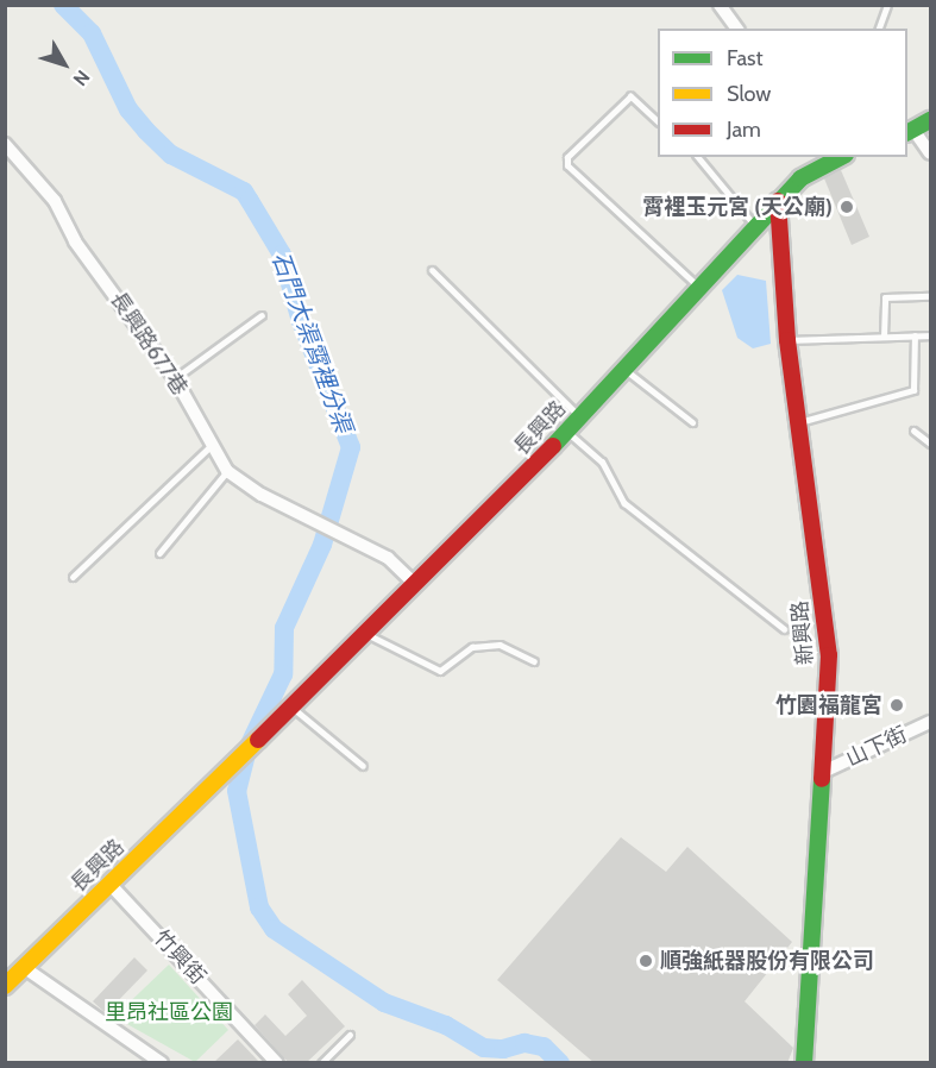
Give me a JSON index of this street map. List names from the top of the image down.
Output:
{
  "streets": {
    "main road": ["長興路", "新興路"],
    "street": ["長興路677巷", "山下街", "竹興街"]
  },
  "crossings": [
    ["長興路677巷", "長興路"],
    ["長興路", "新興路"],
    ["長興路", "竹興街"],
    ["新興路", "山下街"]
  ],
  "water": ["石門大渠霄裡分渠"],
  "parks": ["里昂社區公園"],
  "places": ["霄裡玉元宮 (天公廟)", "竹園福龍宮", "順強紙器股份有限公司"],
  "legend": ["Fast", "Slow", "Jam"],
  "north": "bottom right"
}
